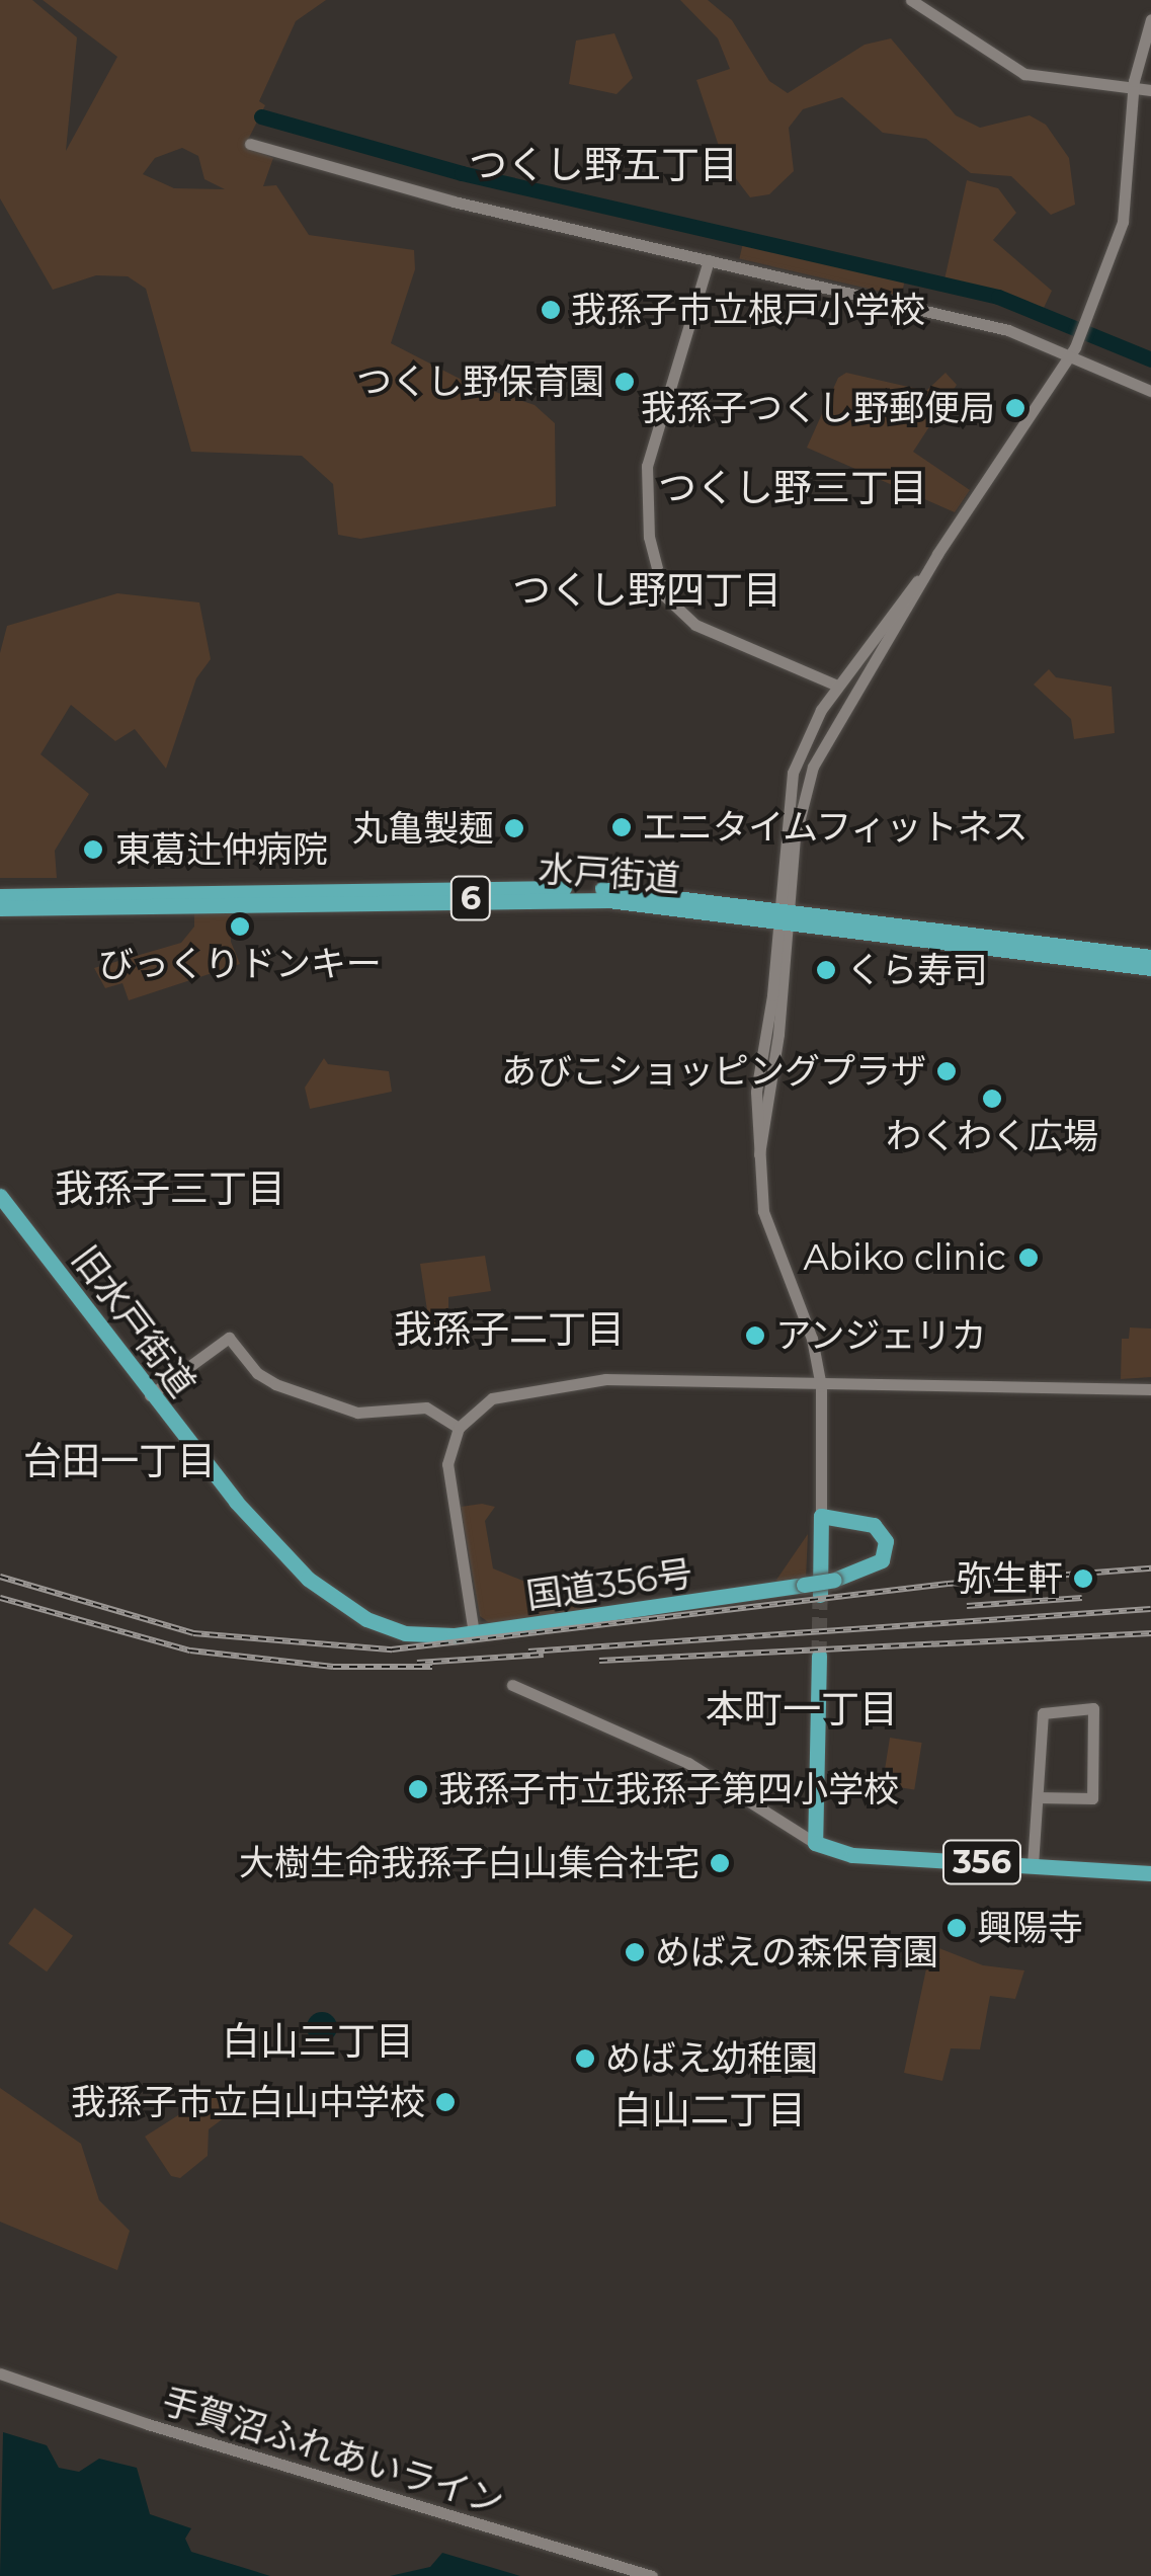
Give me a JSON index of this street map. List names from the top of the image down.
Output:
{
  "streets": {
    "highway": [
      "水戸街道",
      "6",
      "旧水戸街道",
      "国道356号",
      "356"
    ],
    "street": ["手賀沼ふれあいライン"]
  },
  "crossings": [
    ["旧水戸街道", "国道356号"]
  ],
  "districts": [
    "つくし野五丁目",
    "つくし野三丁目",
    "つくし野四丁目",
    "我孫子三丁目",
    "我孫子二丁目",
    "台田一丁目",
    "本町一丁目",
    "白山三丁目",
    "白山二丁目"
  ],
  "places": [
    "我孫子市立根戸小学校",
    "つくし野保育園",
    "我孫子つくし野郵便局",
    "エニタイムフィットネス",
    "丸亀製麺",
    "東葛辻仲病院",
    "びっくりドンキー",
    "くら寿司",
    "あびこショッピングプラザ",
    "わくわく広場",
    "Abiko clinic",
    "アンジェリカ",
    "弥生軒",
    "我孫子市立我孫子第四小学校",
    "大樹生命我孫子白山集合社宅",
    "興陽寺",
    "めばえの森保育園",
    "めばえ幼稚園",
    "我孫子市立白山中学校"
  ]
}
